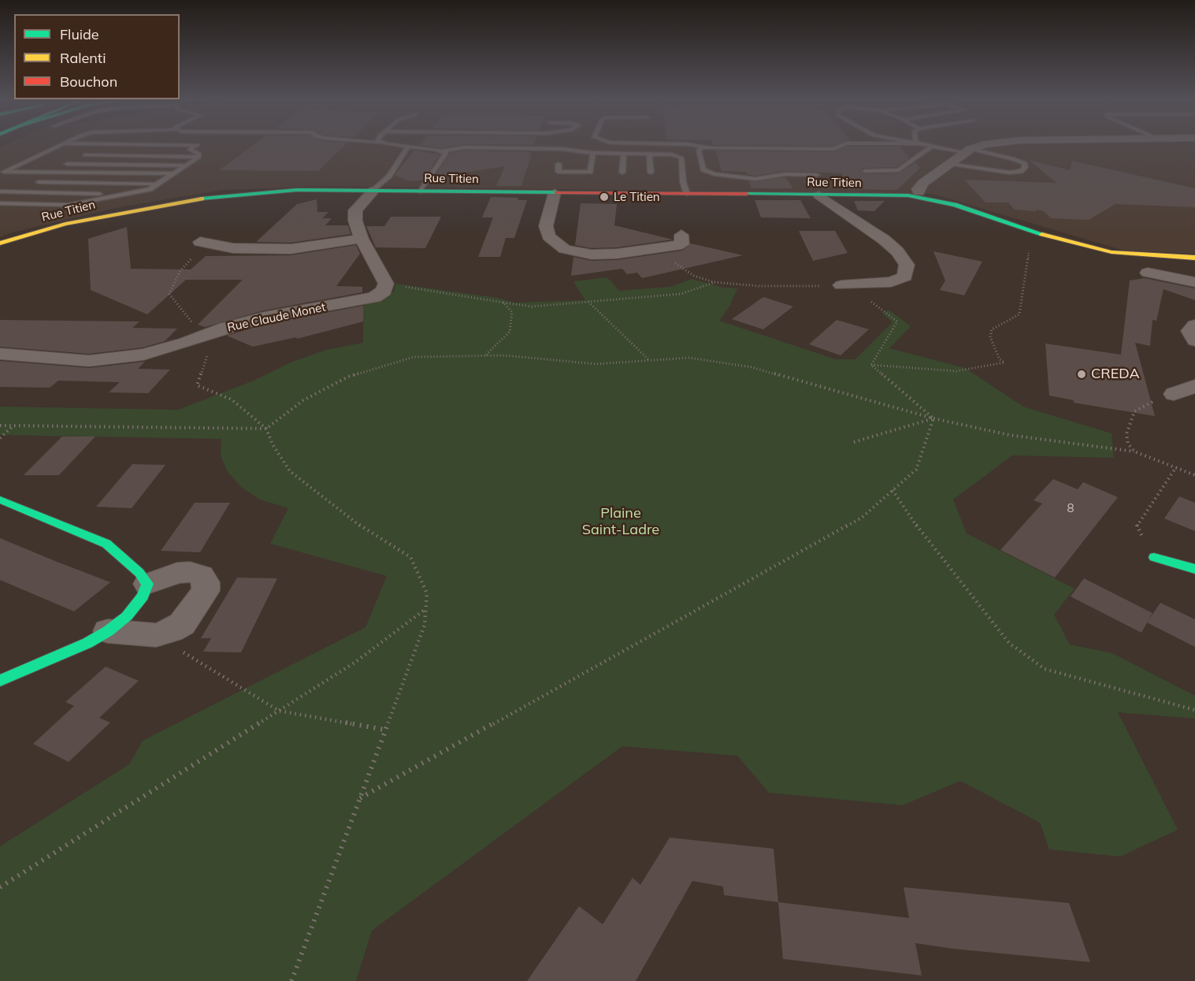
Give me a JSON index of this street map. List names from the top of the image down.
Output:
{
  "streets": {
    "main road": ["Rue Titien"],
    "street": ["Rue Claude Monet"]
  },
  "parks": ["Plaine Saint-Ladre"],
  "places": ["Le Titien", "CREDA"],
  "house_numbers": ["8"],
  "legend": ["Fluide", "Ralenti", "Bouchon"]
}
